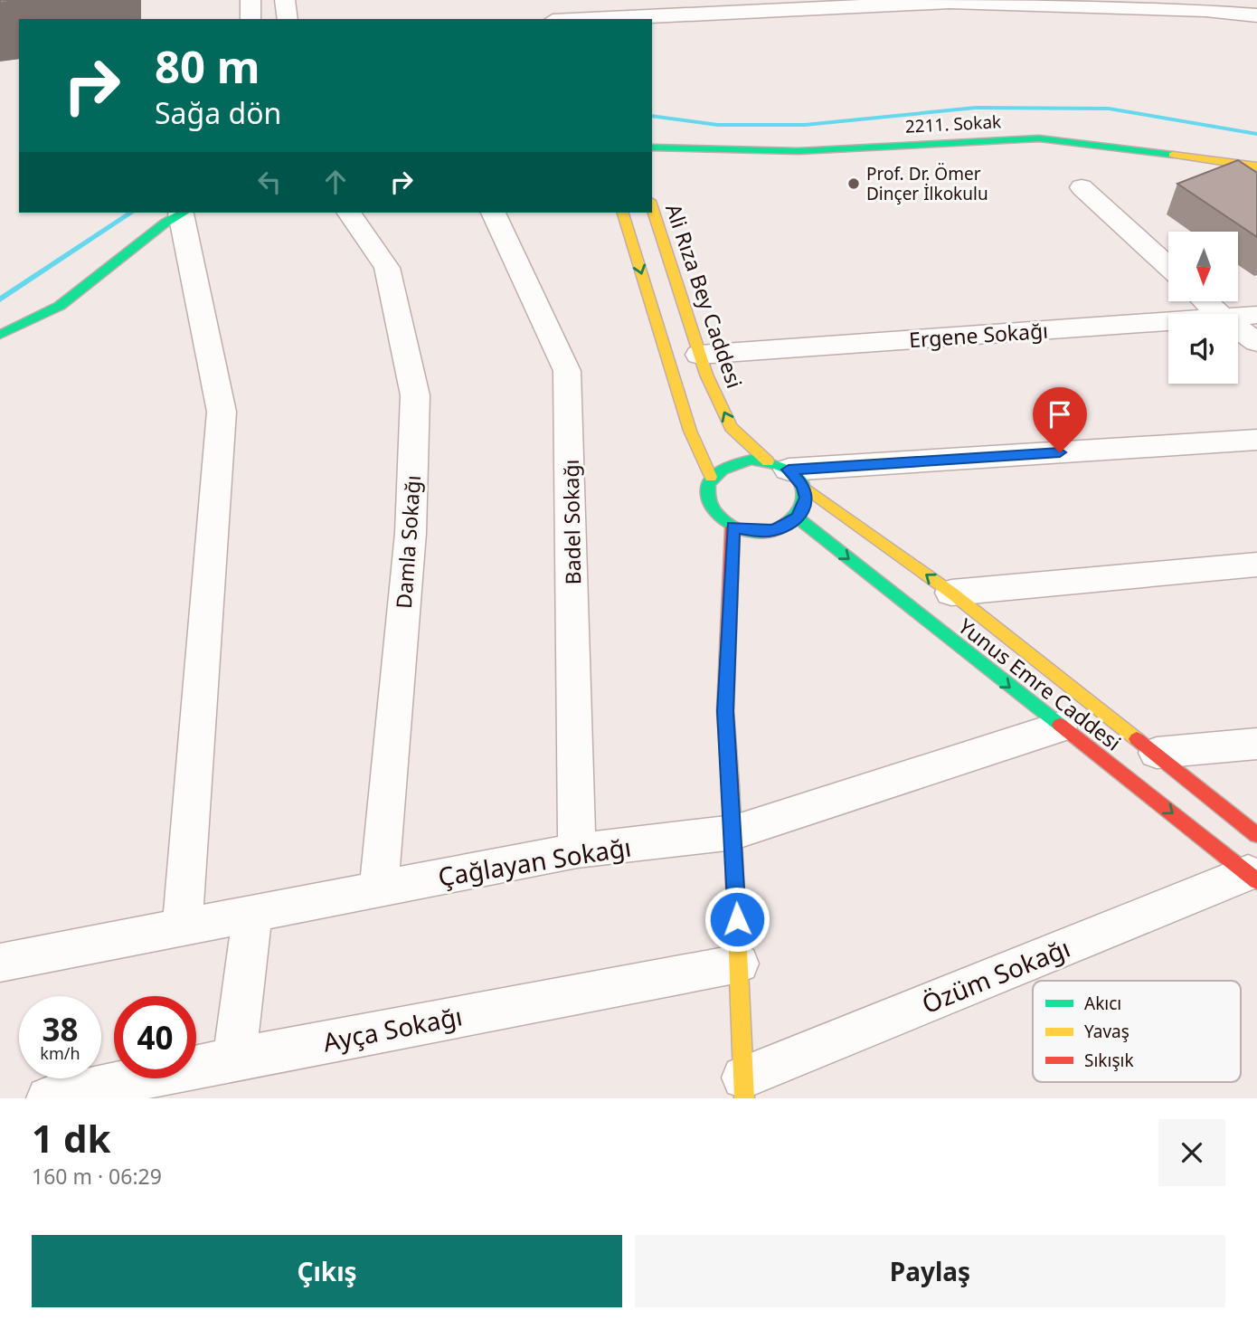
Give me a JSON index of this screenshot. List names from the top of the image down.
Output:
{
  "streets": {
    "street": [
      "2211. Sokak",
      "Ali Rıza Bey Caddesi",
      "Ergene Sokağı",
      "Badel Sokağı",
      "Damla Sokağı",
      "Yunus Emre Caddesi",
      "Çağlayan Sokağı",
      "Özüm Sokağı",
      "Ayça Sokağı"
    ]
  },
  "crossings": [
    ["Ali Rıza Bey Caddesi", "Ergene Sokağı"],
    ["Ali Rıza Bey Caddesi", "Yunus Emre Caddesi"],
    ["Badel Sokağı", "Çağlayan Sokağı"],
    ["Damla Sokağı", "Çağlayan Sokağı"],
    ["Yunus Emre Caddesi", "Çağlayan Sokağı"],
    ["Yunus Emre Caddesi", "Özüm Sokağı"]
  ],
  "places": ["Prof. Dr. Ömer Dinçer İlkokulu"],
  "legend": ["Akıcı", "Yavaş", "Sıkışık"],
  "north": "bottom",
  "page": {
    "turn": ["80 m", "Sağa dön"],
    "speed": "38 km/h",
    "limit": "40",
    "heading": ["1 dk", "160 m · 06:29"],
    "buttons": ["Çıkış", "Paylaş"]
  }
}
